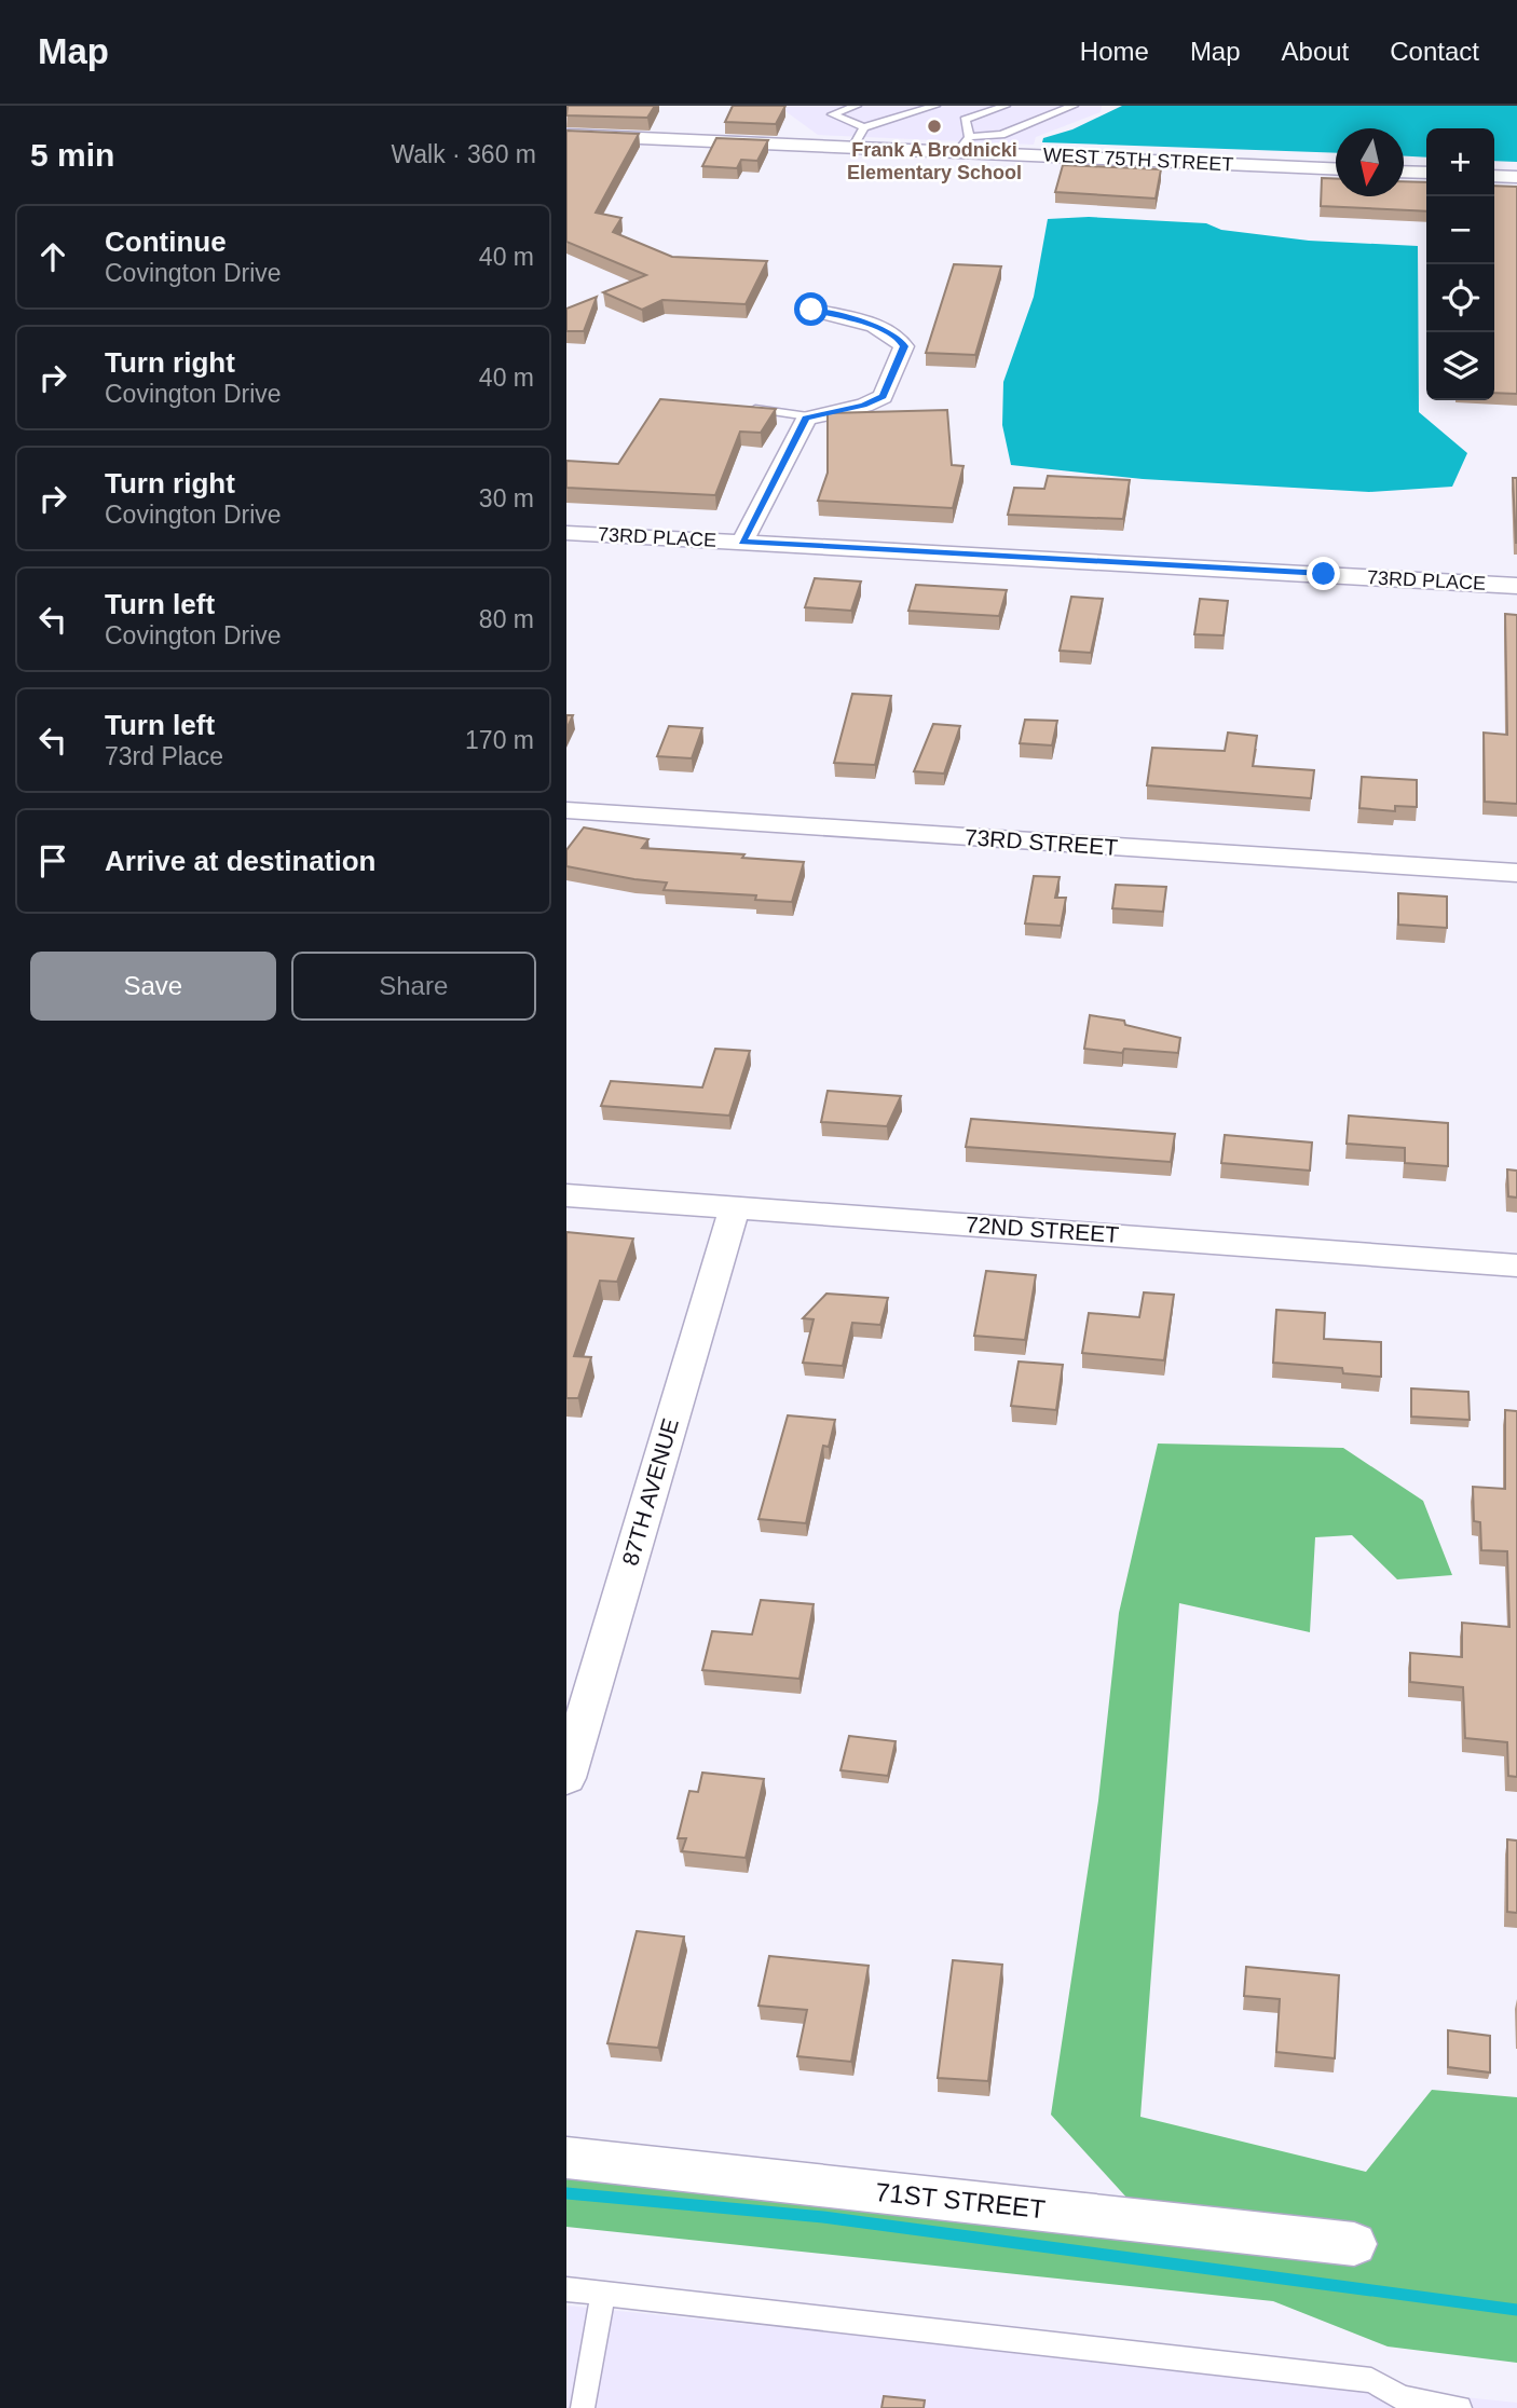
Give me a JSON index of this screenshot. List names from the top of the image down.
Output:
{
  "streets": {
    "street": [
      "WEST 75TH STREET",
      "73RD PLACE",
      "73RD STREET",
      "72ND STREET",
      "87TH AVENUE",
      "71ST STREET"
    ]
  },
  "crossings": [
    ["72ND STREET", "87TH AVENUE"]
  ],
  "places": ["Frank A Brodnicki Elementary School"],
  "north": "bottom",
  "page": {
    "header": "Map",
    "nav": [
      "Home",
      "Map",
      "About",
      "Contact"
    ],
    "heading": ["5 min", "Walk · 360 m"],
    "map_buttons": ["+", "−"],
    "list": [
      ["Continue", "Covington Drive", "40 m"],
      ["Turn right", "Covington Drive", "40 m"],
      ["Turn right", "Covington Drive", "30 m"],
      ["Turn left", "Covington Drive", "80 m"],
      ["Turn left", "73rd Place", "170 m"],
      "Arrive at destination"
    ],
    "buttons": ["Save", "Share"]
  }
}
